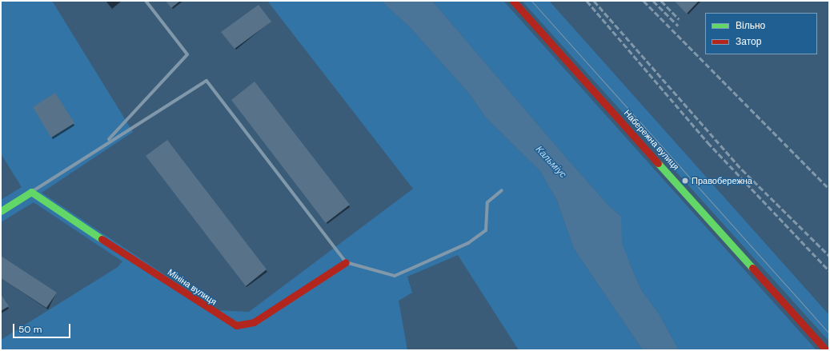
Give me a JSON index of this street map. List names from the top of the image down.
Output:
{
  "streets": {
    "main road": ["Набережна вулиця", "Мініна вулиця"]
  },
  "water": ["Кальміус"],
  "places": ["Правобережна"],
  "legend": ["Вільно", "Затор"],
  "scale_bar": "50 m"
}
